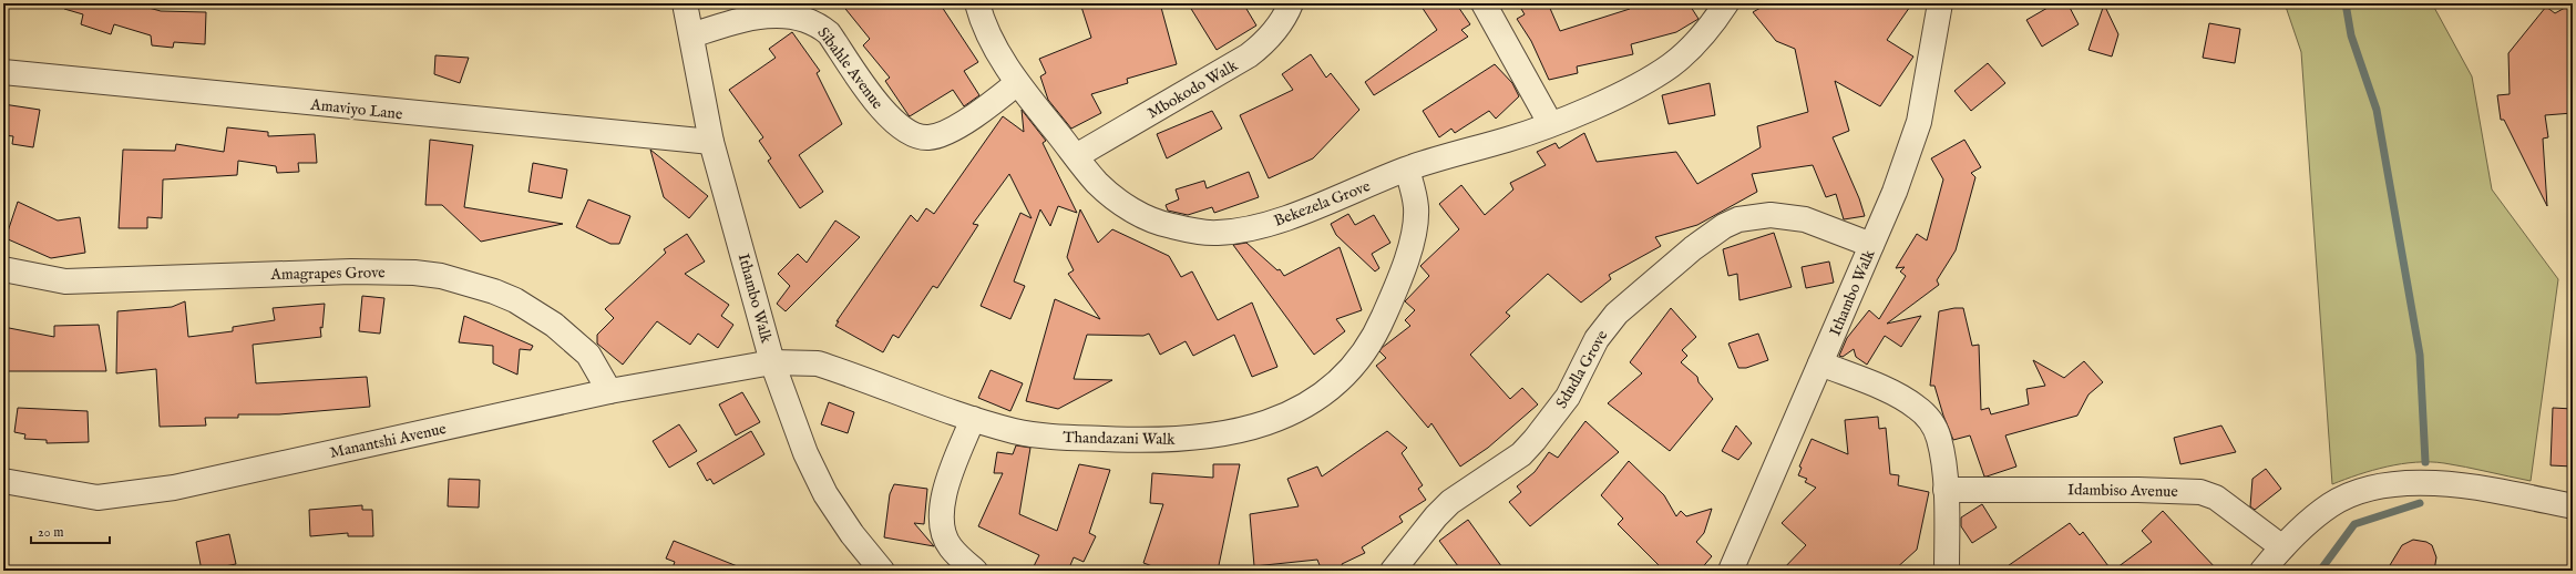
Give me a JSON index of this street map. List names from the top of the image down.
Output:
{
  "streets": {
    "street": [
      "Sibahle Avenue",
      "Mbokodo Walk",
      "Amaviyo Lane",
      "Bekezela Grove",
      "Amagrapes Grove",
      "Ithambo Walk",
      "Sdudla Grove",
      "Thandazani Walk",
      "Manantshi Avenue",
      "Idambiso Avenue"
    ]
  },
  "crossings": [
    ["Sibahle Avenue", "Bekezela Grove"],
    ["Sibahle Avenue", "Ithambo Walk"],
    ["Mbokodo Walk", "Bekezela Grove"],
    ["Amaviyo Lane", "Ithambo Walk"],
    ["Bekezela Grove", "Thandazani Walk"],
    ["Amagrapes Grove", "Manantshi Avenue"],
    ["Ithambo Walk", "Sdudla Grove"],
    ["Ithambo Walk", "Thandazani Walk"],
    ["Ithambo Walk", "Manantshi Avenue"],
    ["Thandazani Walk", "Manantshi Avenue"]
  ],
  "scale_bar": "20 m"
}
